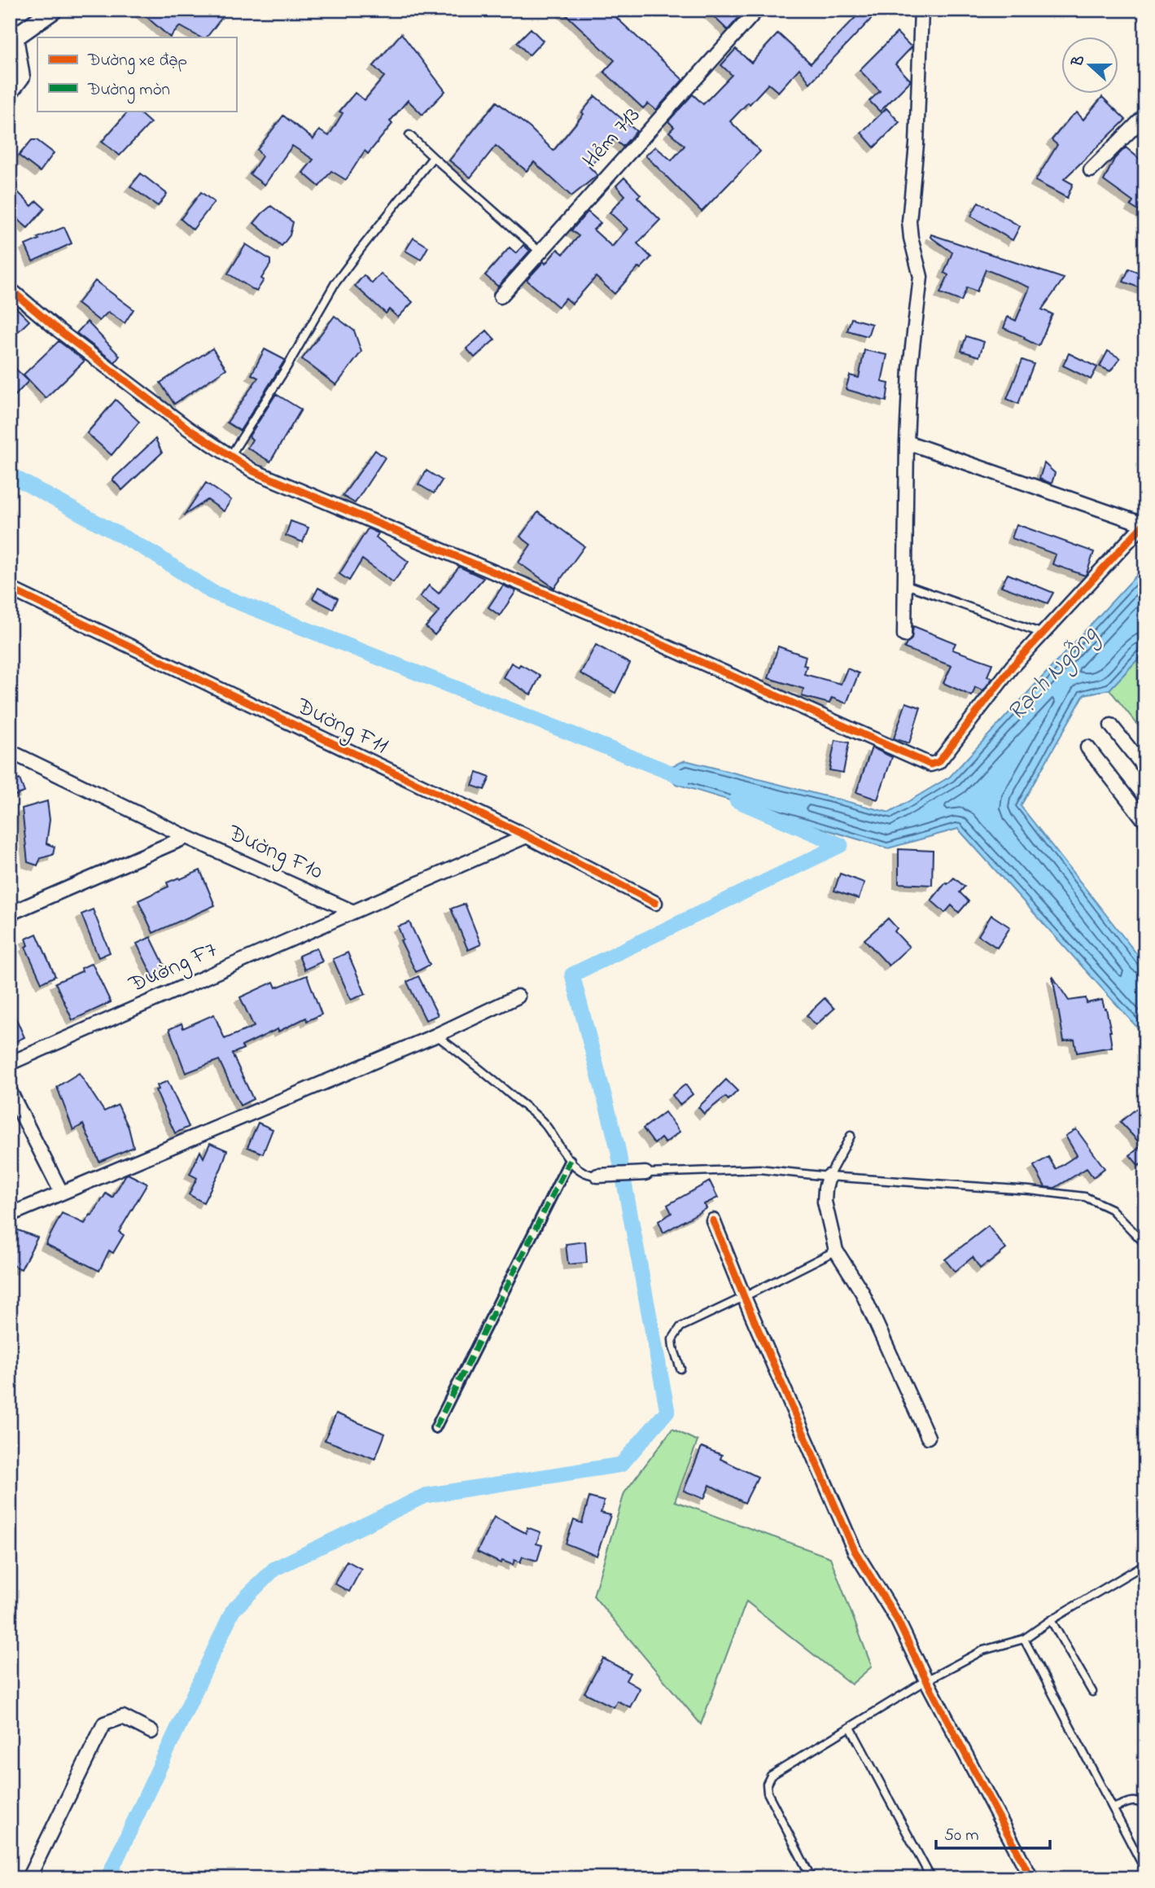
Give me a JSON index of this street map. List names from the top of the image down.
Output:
{
  "streets": {
    "street": [
      "Hẻm 713",
      "Đường F11",
      "Đường F10",
      "Đường F7"
    ]
  },
  "crossings": [
    ["Đường F10", "Đường F7"]
  ],
  "water": ["Rạch Ngỗng"],
  "legend": ["Đường xe đạp", "Đường mòn"],
  "scale_bar": "50 m",
  "north": "left"
}
